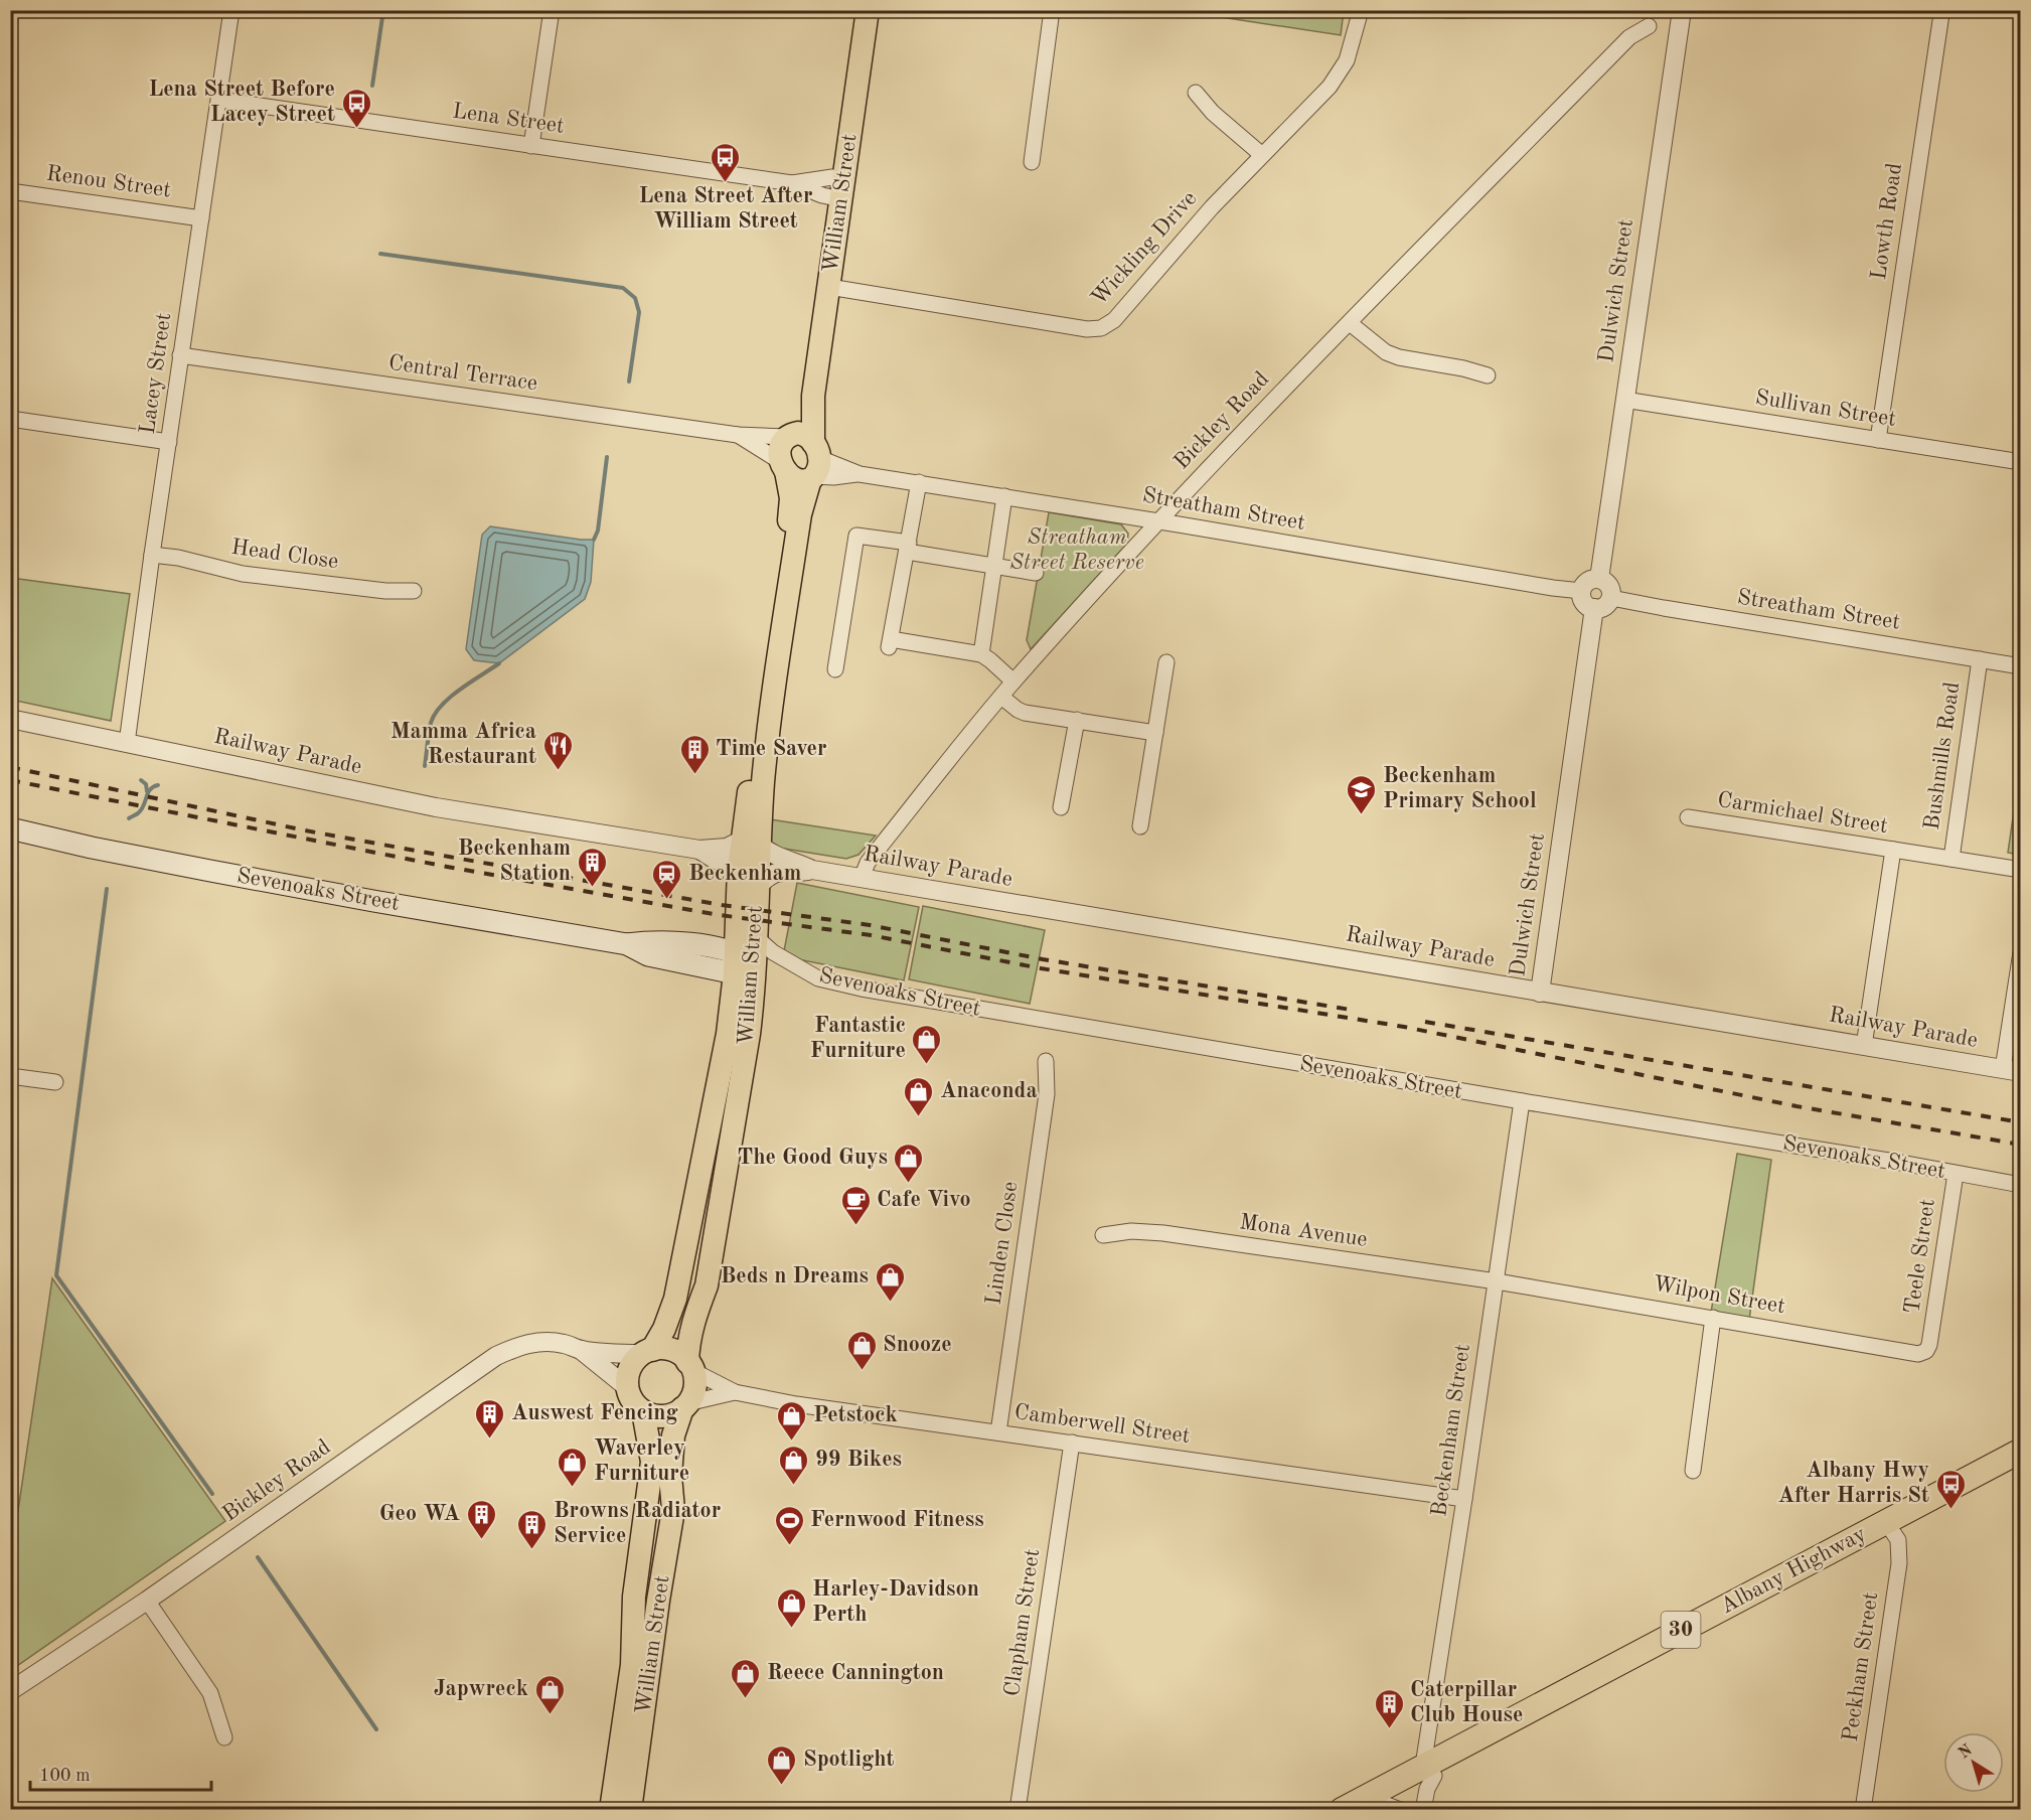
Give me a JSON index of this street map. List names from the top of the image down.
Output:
{
  "streets": {
    "highway": ["Albany Highway", "30"],
    "main road": ["William Street", "Sevenoaks Street"],
    "street": [
      "Lena Street",
      "Renou Street",
      "Lowth Road",
      "Wickling Drive",
      "Dulwich Street",
      "Lacey Street",
      "Central Terrace",
      "Sullivan Street",
      "Bickley Road",
      "Streatham Street",
      "Head Close",
      "Railway Parade",
      "Bushmills Road",
      "Carmichael Street",
      "Mona Avenue",
      "Linden Close",
      "Teele Street",
      "Wilpon Street",
      "Camberwell Street",
      "Beckenham Street",
      "Clapham Street",
      "Peckham Street"
    ]
  },
  "crossings": [
    ["Lena Street", "William Street"],
    ["Lena Street", "Lacey Street"],
    ["Renou Street", "Lacey Street"],
    ["William Street", "Wickling Drive"],
    ["William Street", "Central Terrace"],
    ["William Street", "Bickley Road"],
    ["William Street", "Streatham Street"],
    ["William Street", "Railway Parade"],
    ["William Street", "Sevenoaks Street"],
    ["William Street", "Camberwell Street"],
    ["Lowth Road", "Sullivan Street"],
    ["Dulwich Street", "Sullivan Street"],
    ["Dulwich Street", "Streatham Street"],
    ["Dulwich Street", "Railway Parade"],
    ["Lacey Street", "Central Terrace"],
    ["Lacey Street", "Head Close"],
    ["Lacey Street", "Railway Parade"],
    ["Bickley Road", "Streatham Street"],
    ["Bickley Road", "Railway Parade"],
    ["Bickley Road", "Camberwell Street"],
    ["Streatham Street", "Bushmills Road"],
    ["Railway Parade", "Carmichael Street"],
    ["Sevenoaks Street", "Teele Street"],
    ["Sevenoaks Street", "Beckenham Street"],
    ["Mona Avenue", "Wilpon Street"],
    ["Mona Avenue", "Beckenham Street"],
    ["Linden Close", "Camberwell Street"],
    ["Teele Street", "Wilpon Street"],
    ["Wilpon Street", "Beckenham Street"],
    ["Camberwell Street", "Beckenham Street"],
    ["Camberwell Street", "Clapham Street"],
    ["Beckenham Street", "Albany Highway"],
    ["Albany Highway", "Peckham Street"]
  ],
  "parks": ["Streatham Street Reserve"],
  "places": {
    "bus stop": ["Lena Street Before Lacey Street", "Lena Street After William Street", "Albany Hwy After Harris St"],
    "restaurant": ["Mamma Africa Restaurant"],
    "building": [
      "Time Saver",
      "Beckenham Station",
      "Auswest Fencing",
      "Geo WA",
      "Browns Radiator Service",
      "Caterpillar Club House"
    ],
    "school or university": ["Beckenham Primary School"],
    "station": ["Beckenham"],
    "shop": [
      "Fantastic Furniture",
      "Anaconda",
      "The Good Guys",
      "Beds n Dreams",
      "Snooze",
      "Petstock",
      "99 Bikes",
      "Waverley Furniture",
      "Harley-Davidson Perth",
      "Reece Cannington",
      "Japwreck",
      "Spotlight"
    ],
    "cafe": ["Cafe Vivo"],
    "sports": ["Fernwood Fitness"]
  },
  "scale_bar": "100 m",
  "north": "top left"
}
